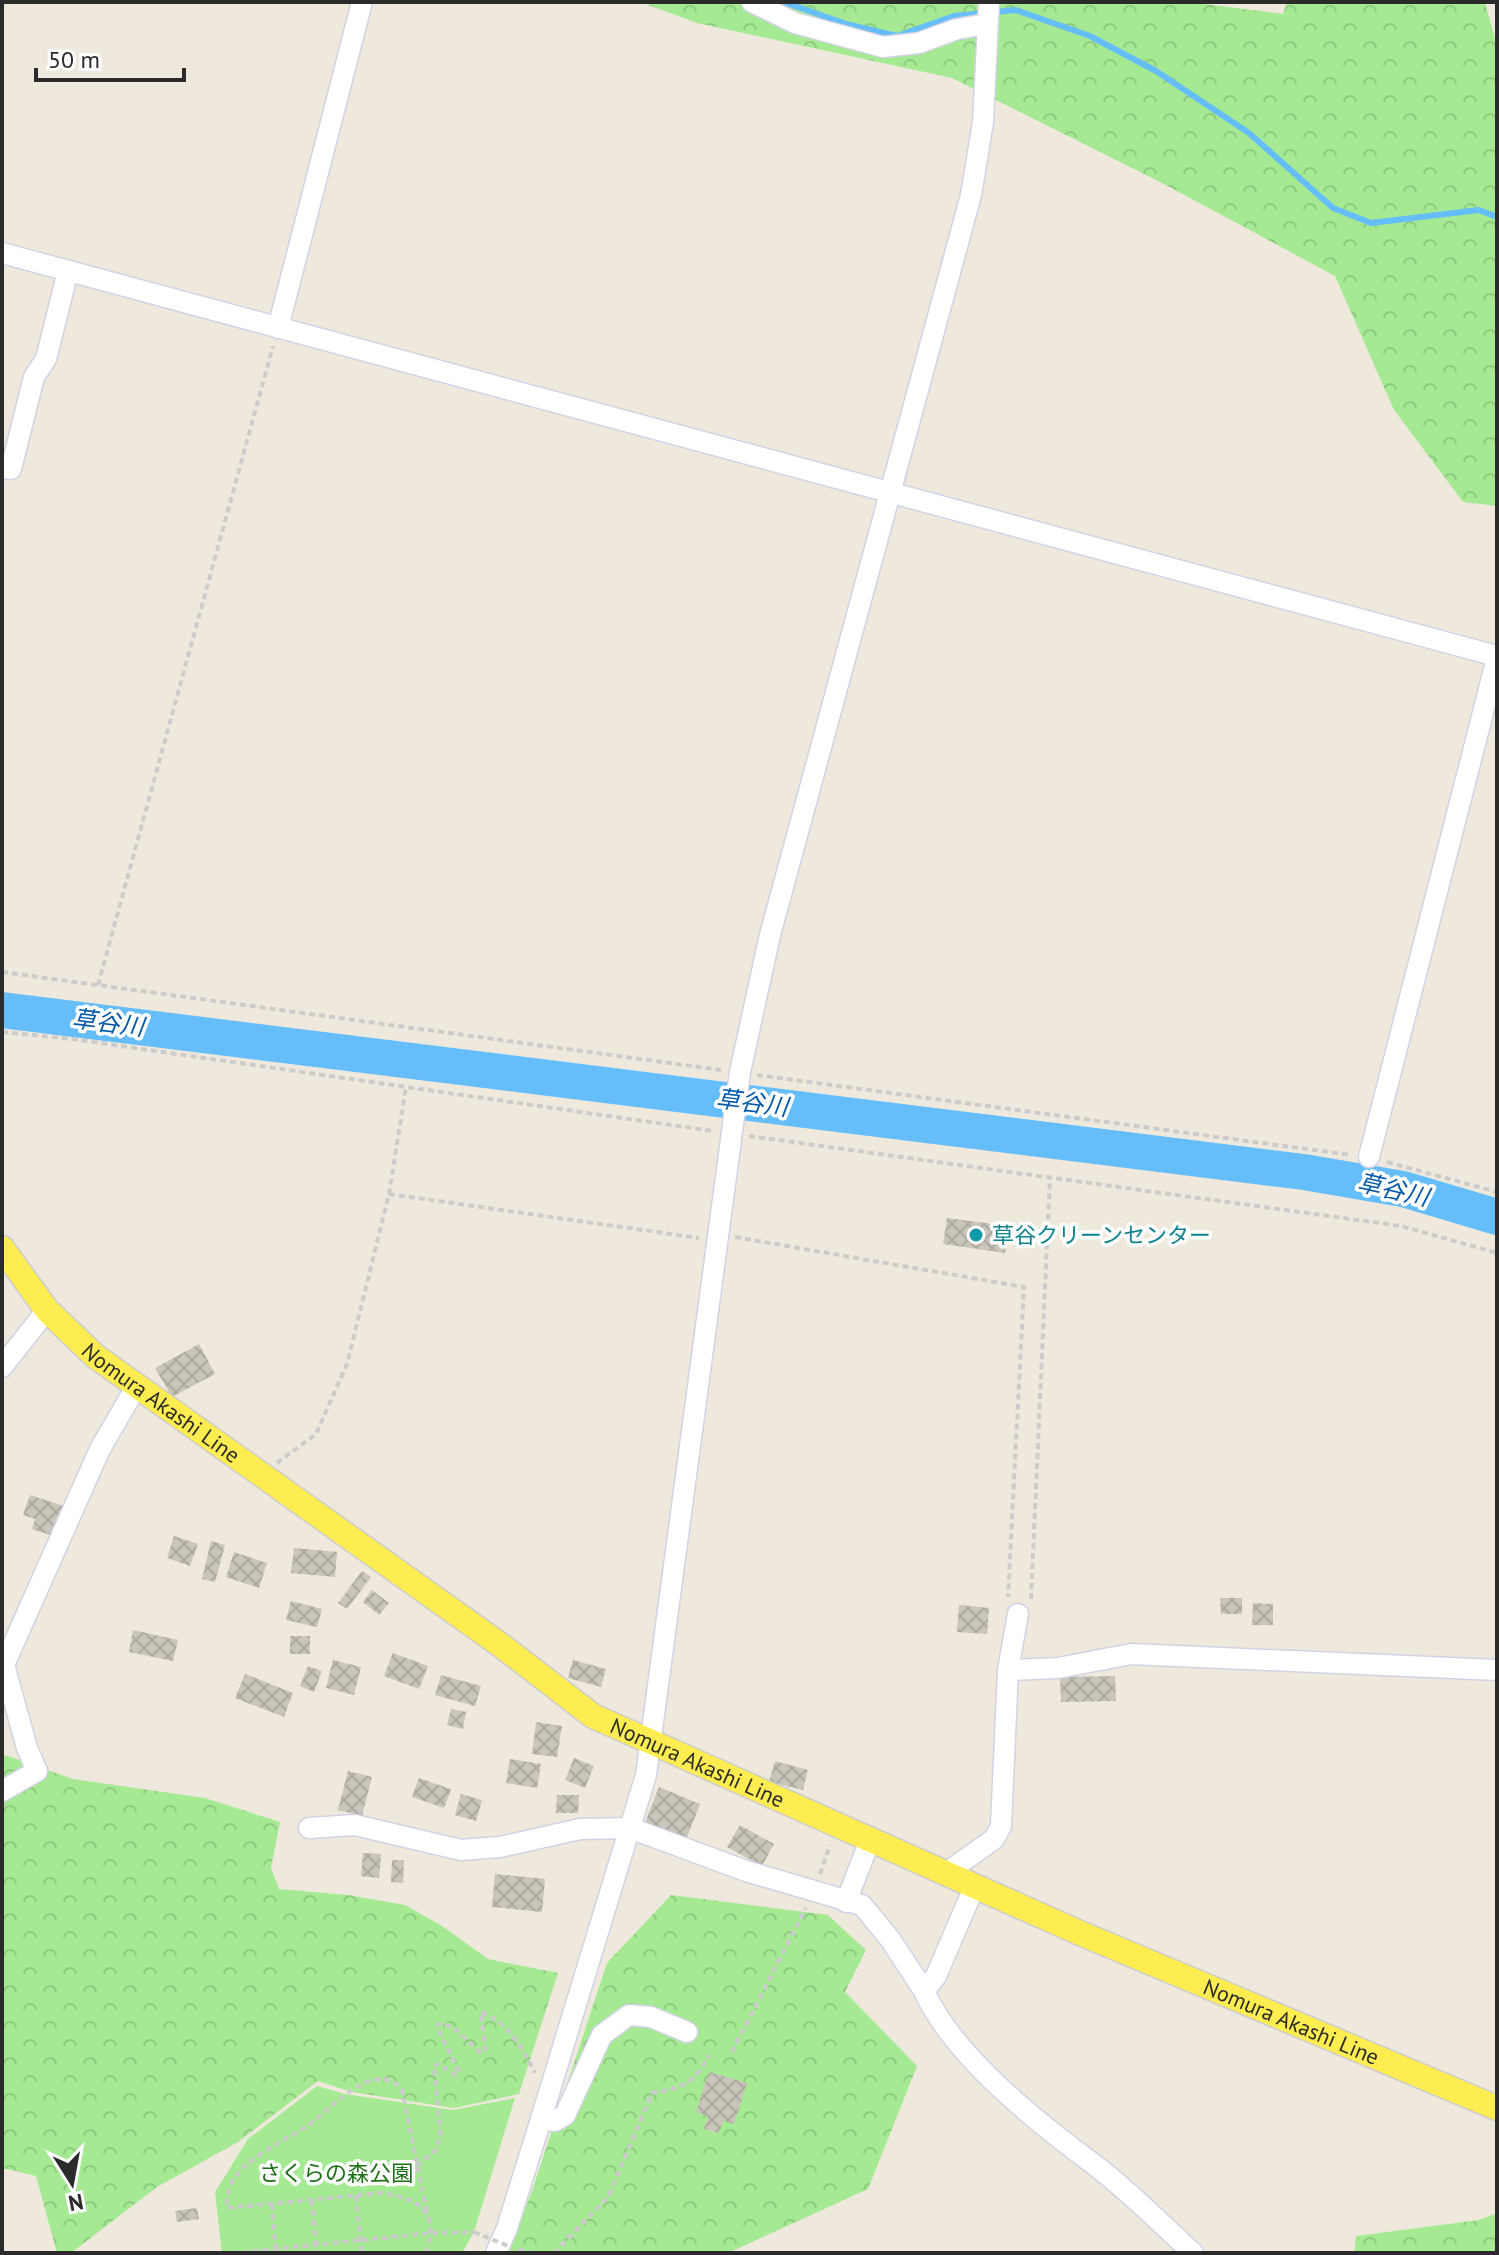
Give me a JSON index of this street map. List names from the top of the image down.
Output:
{
  "streets": {
    "main road": ["Nomura Akashi Line"]
  },
  "water": ["草谷川"],
  "parks": ["さくらの森公園"],
  "places": ["草谷クリーンセンター"],
  "scale_bar": "50 m",
  "north": "bottom"
}
